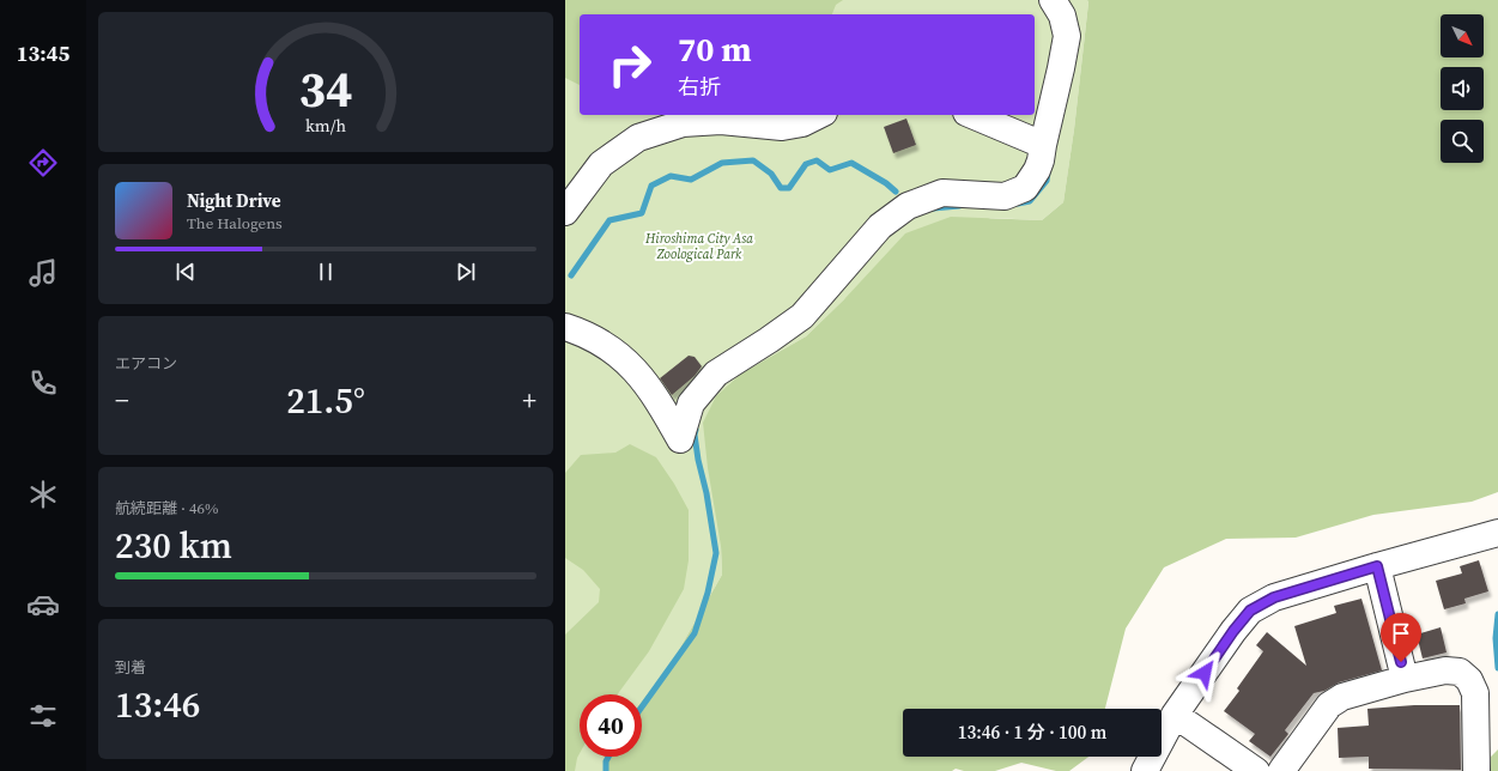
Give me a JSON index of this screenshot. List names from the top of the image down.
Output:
{
  "parks": ["Hiroshima City Asa Zoological Park"],
  "north": "bottom right",
  "page": {
    "tabs": "13:45",
    "turn": ["70 m", "右折"],
    "song": ["Night Drive", "The Halogens"],
    "tile": [
      "エアコン",
      ["航続距離 · 46%", "230 km"],
      ["到着", "13:46"]
    ],
    "heat": ["−", "21.5°", "+"],
    "limit": "40",
    "trip": "13:46 · 1 分 · 100 m",
    "gauge": ["34", "km/h"]
  }
}
